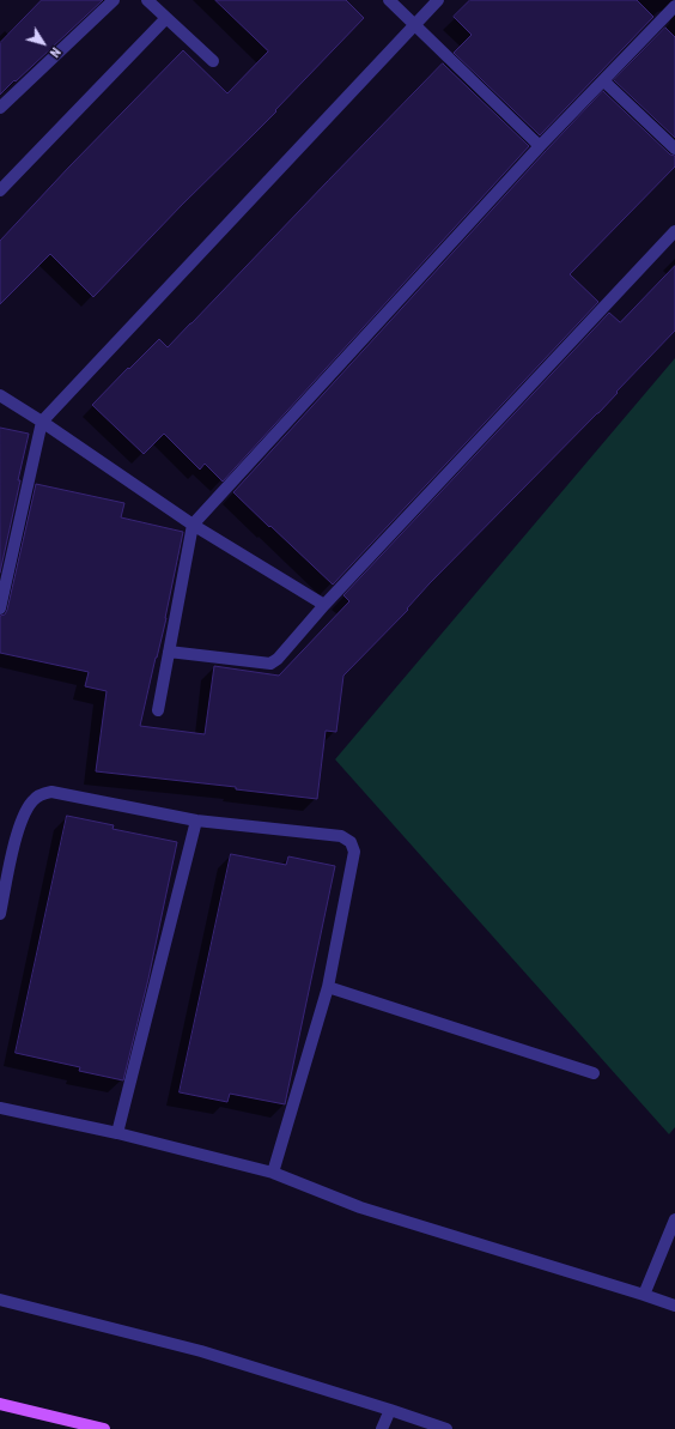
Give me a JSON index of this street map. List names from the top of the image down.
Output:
{
  "north": "bottom right"
}
